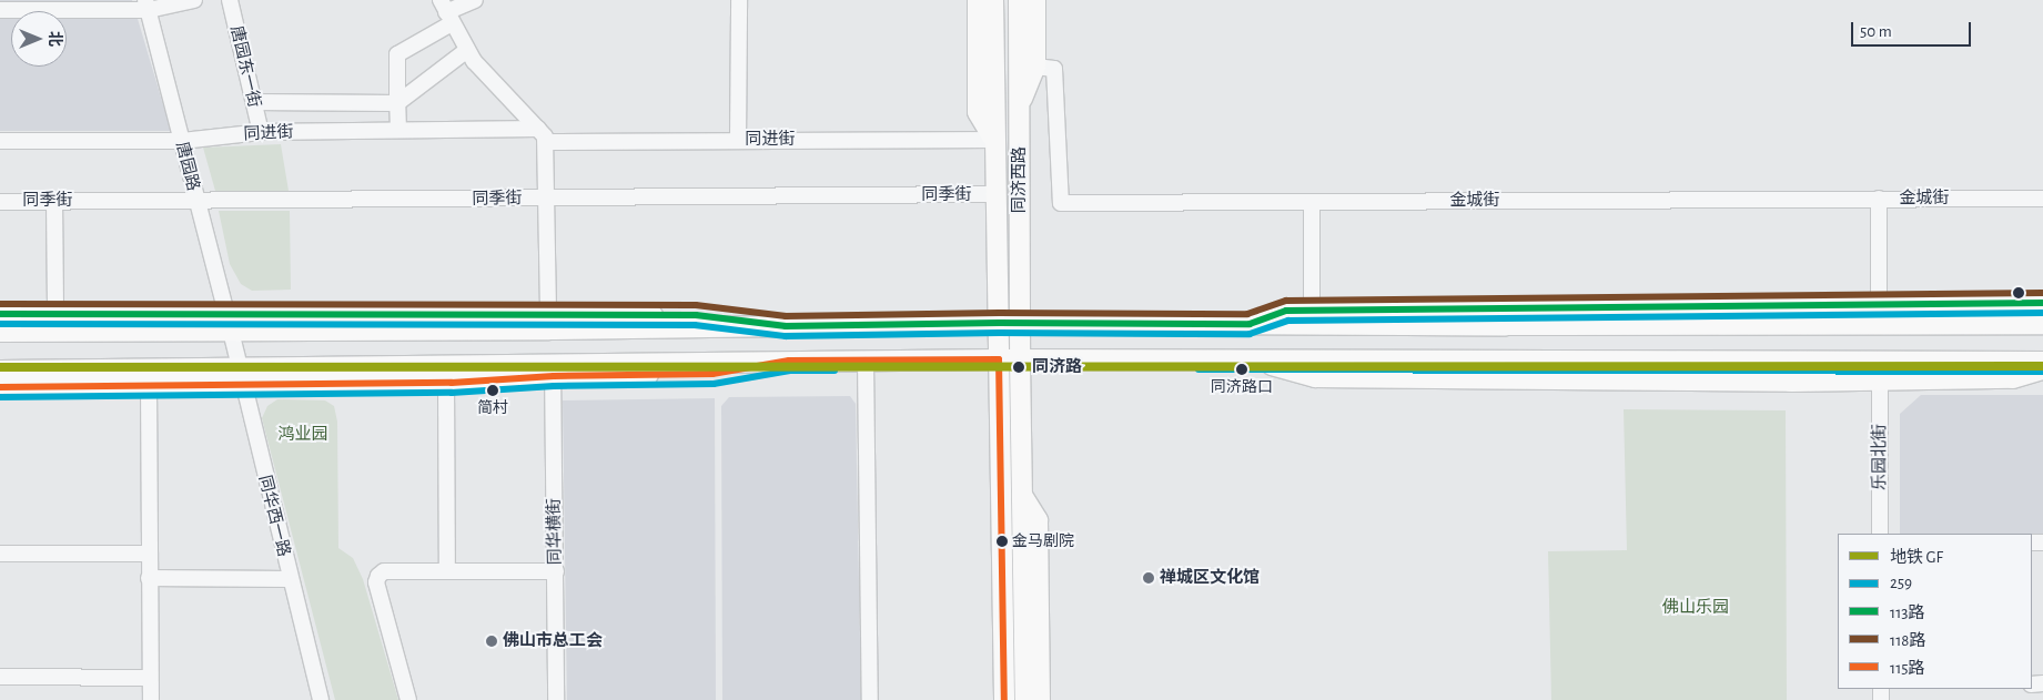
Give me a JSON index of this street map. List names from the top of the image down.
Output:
{
  "streets": {
    "main road": ["同济西路"],
    "street": [
      "唐园东一街",
      "同进街",
      "唐园路",
      "同季街",
      "金城街",
      "乐园北街",
      "同华西一路",
      "同华横街"
    ]
  },
  "crossings": [
    ["唐园东一街", "同进街"],
    ["同进街", "唐园路"],
    ["同进街", "同济西路"],
    ["唐园路", "同季街"],
    ["唐园路", "同华西一路"],
    ["同济西路", "同季街"]
  ],
  "parks": ["鸿业园", "佛山乐园"],
  "places": [
    "同济路",
    "同济路口",
    "简村",
    "金马剧院",
    "禅城区文化馆",
    "佛山市总工会"
  ],
  "lines": [
    "transit line 118路",
    "transit line 113路",
    "transit line 259",
    "transit line 115路",
    "metro line GF"
  ],
  "legend": [
    "地铁 GF",
    "259",
    "113路",
    "118路",
    "115路"
  ],
  "scale_bar": "50 m",
  "north": "right"
}
